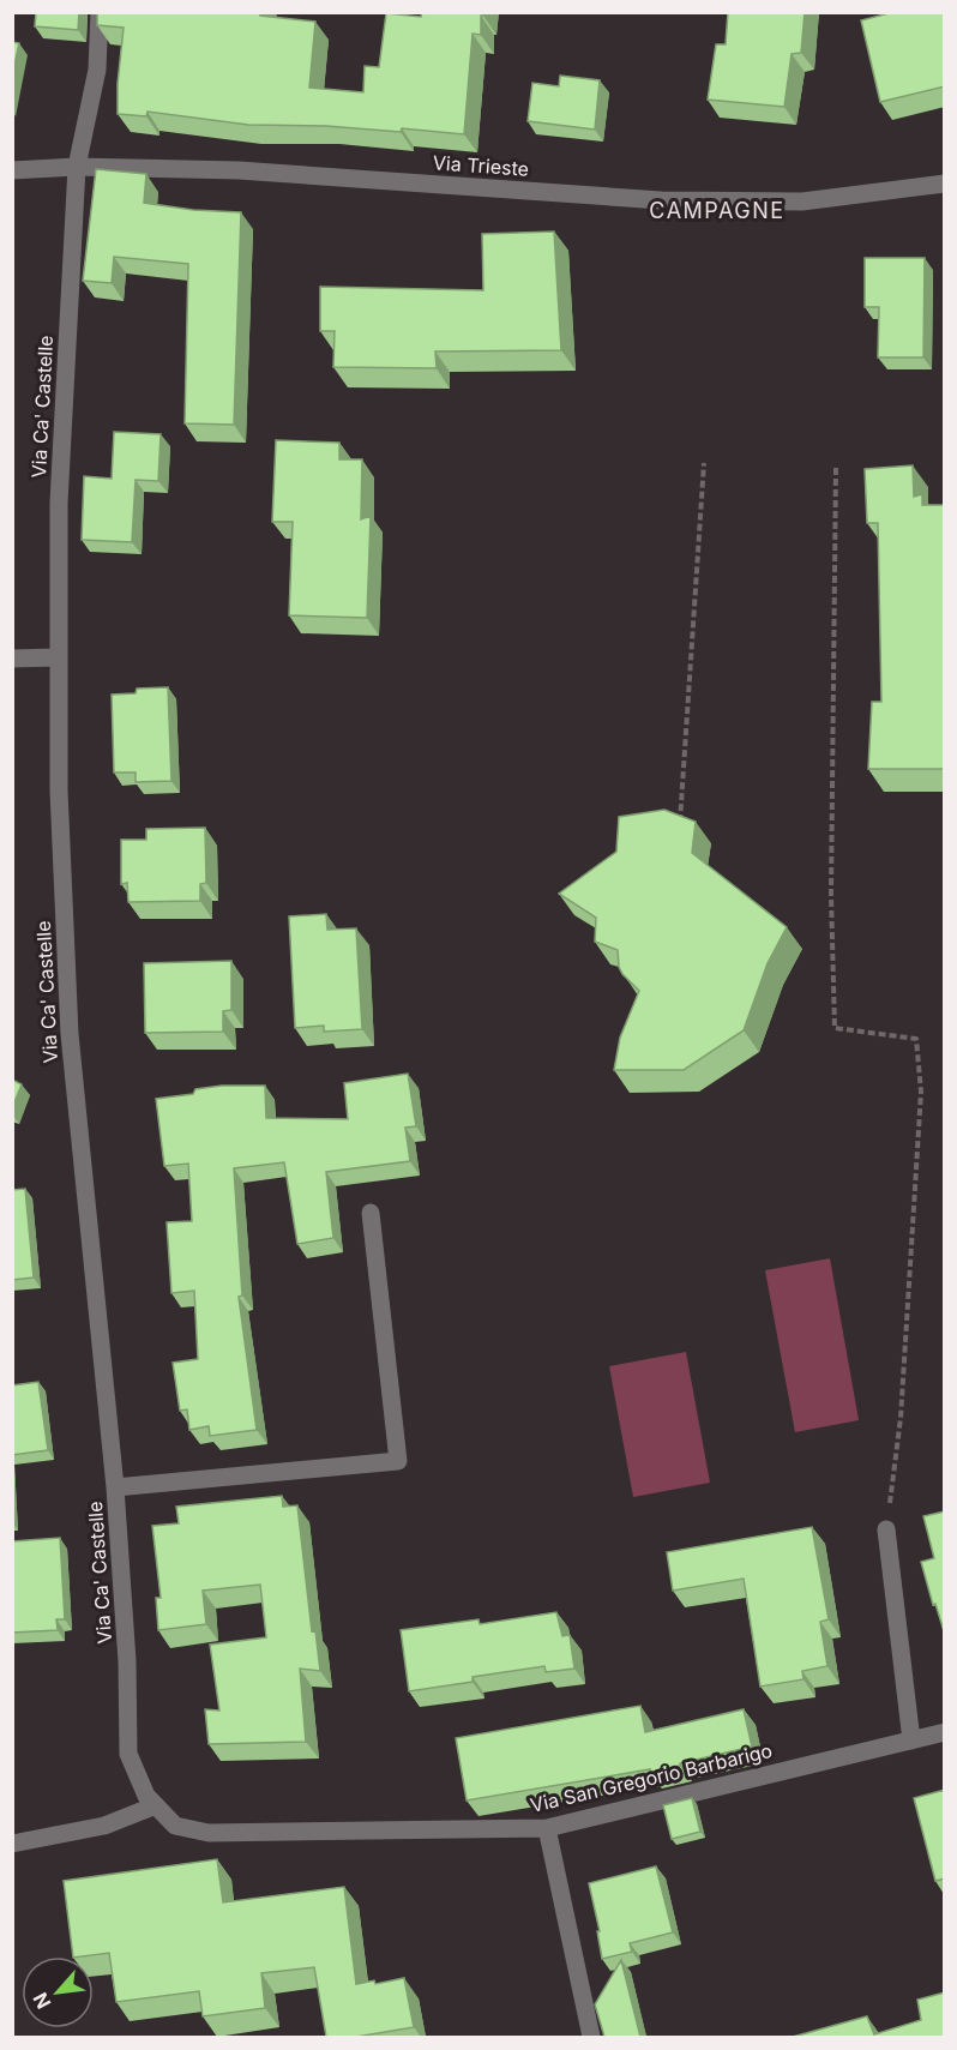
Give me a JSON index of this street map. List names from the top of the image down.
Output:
{
  "streets": {
    "street": ["Via Trieste", "Via Ca' Castelle", "Via San Gregorio Barbarigo"]
  },
  "crossings": [
    ["Via Trieste", "Via Ca' Castelle"],
    ["Via Ca' Castelle", "Via San Gregorio Barbarigo"]
  ],
  "districts": ["CAMPAGNE"],
  "north": "bottom left"
}
